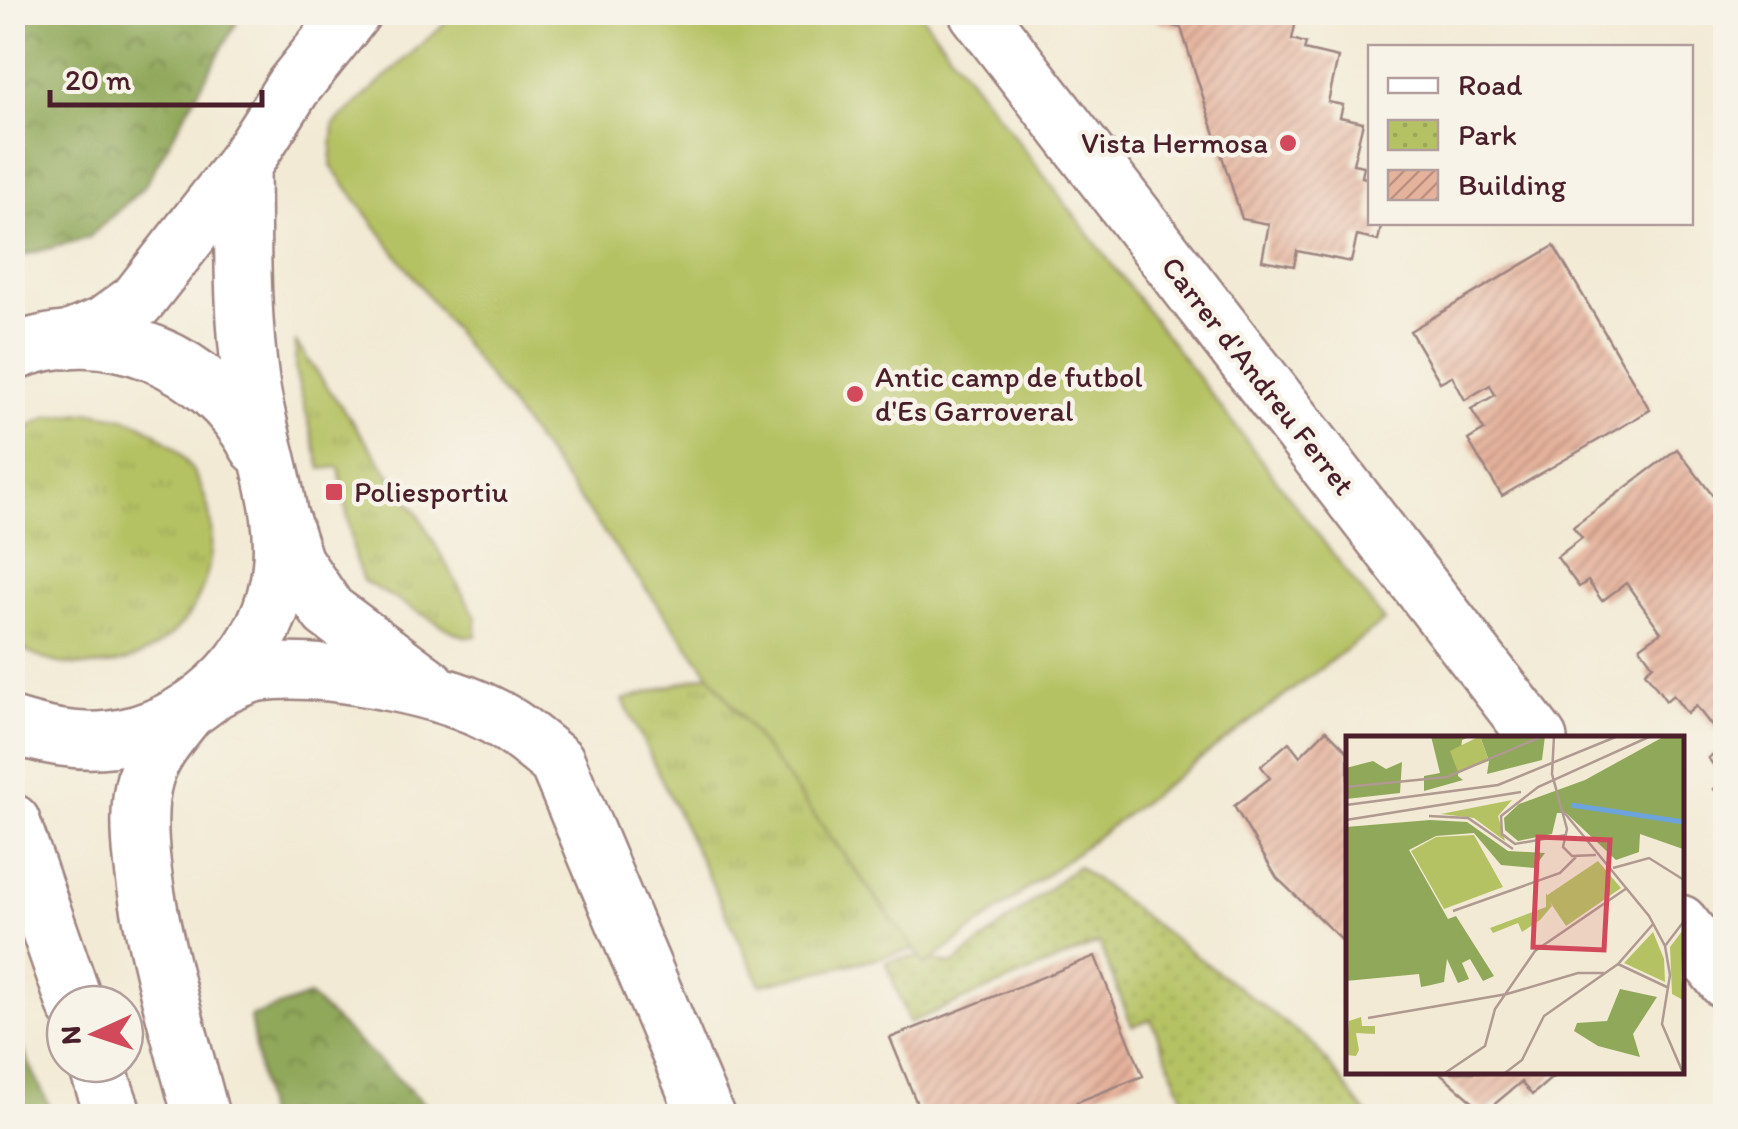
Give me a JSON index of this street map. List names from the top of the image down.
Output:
{
  "streets": {
    "main road": ["Carrer d'Andreu Ferret"]
  },
  "places": {
    "other": ["Vista Hermosa", "Antic camp de futbol d'Es Garroveral"],
    "transit": ["Poliesportiu"]
  },
  "legend": ["Road", "Park", "Building"],
  "scale_bar": "20 m",
  "north": "left"
}
